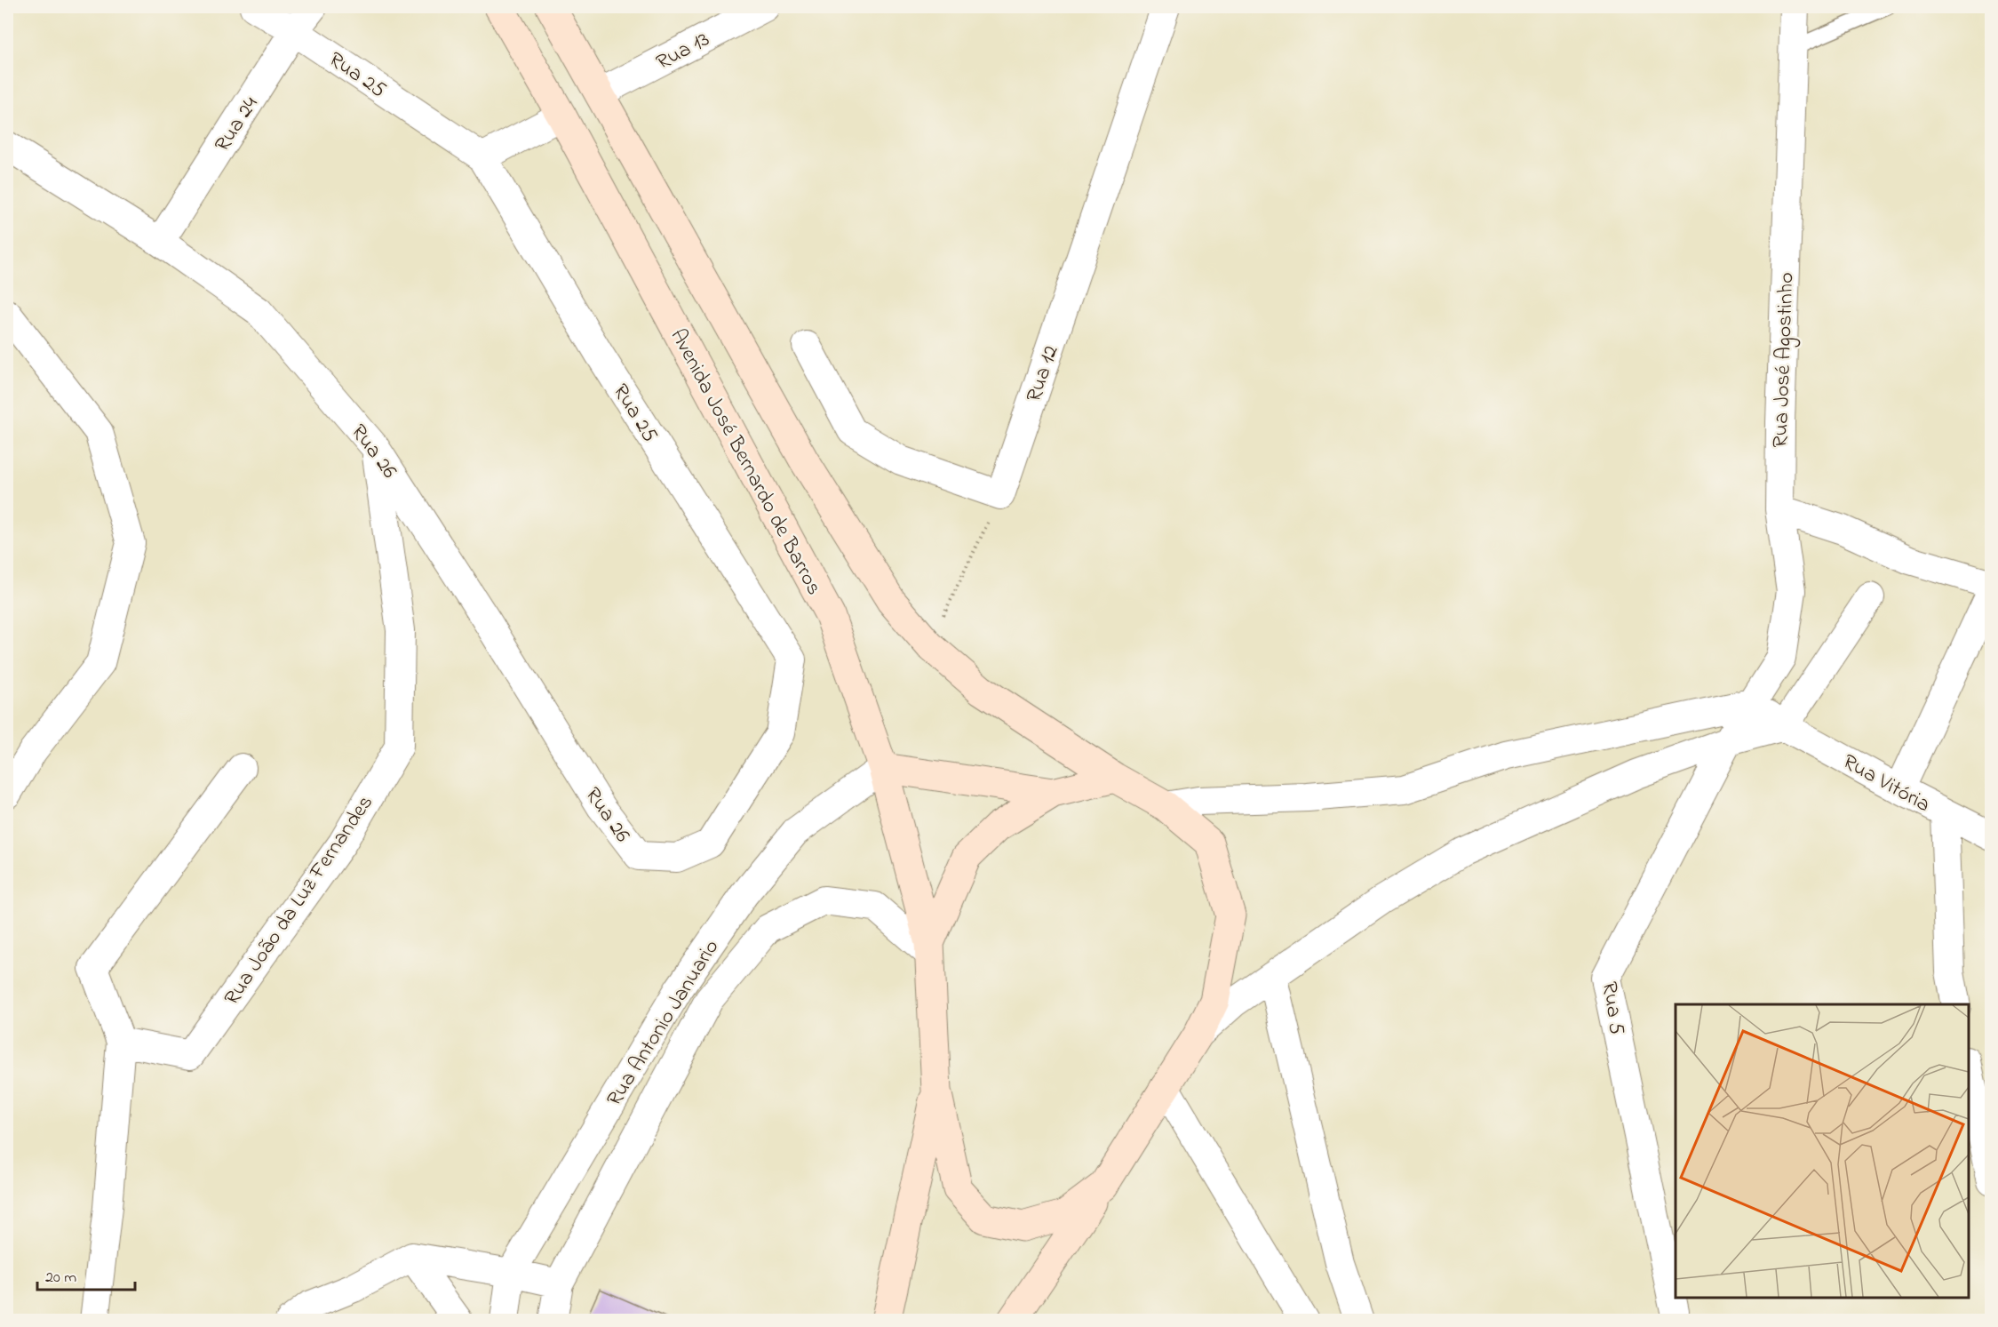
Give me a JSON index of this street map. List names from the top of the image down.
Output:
{
  "streets": {
    "main road": ["Avenida José Bernardo de Barros"],
    "street": [
      "Rua 13",
      "Rua 25",
      "Rua 24",
      "Rua José Agostinho",
      "Rua 12",
      "Rua 26",
      "Rua Vitória",
      "Rua João da Luz Fernandes",
      "Rua 5",
      "Rua Antonio Januario"
    ]
  },
  "crossings": [
    ["Rua 25", "Rua 24"],
    ["Rua 25", "Rua 26"],
    ["Rua 24", "Rua 26"],
    ["Rua José Agostinho", "Rua Vitória"],
    ["Rua José Agostinho", "Rua 5"],
    ["Rua 26", "Rua João da Luz Fernandes"],
    ["Avenida José Bernardo de Barros", "Rua Antonio Januario"],
    ["Rua Vitória", "Rua 5"]
  ],
  "scale_bar": "20 m"
}
